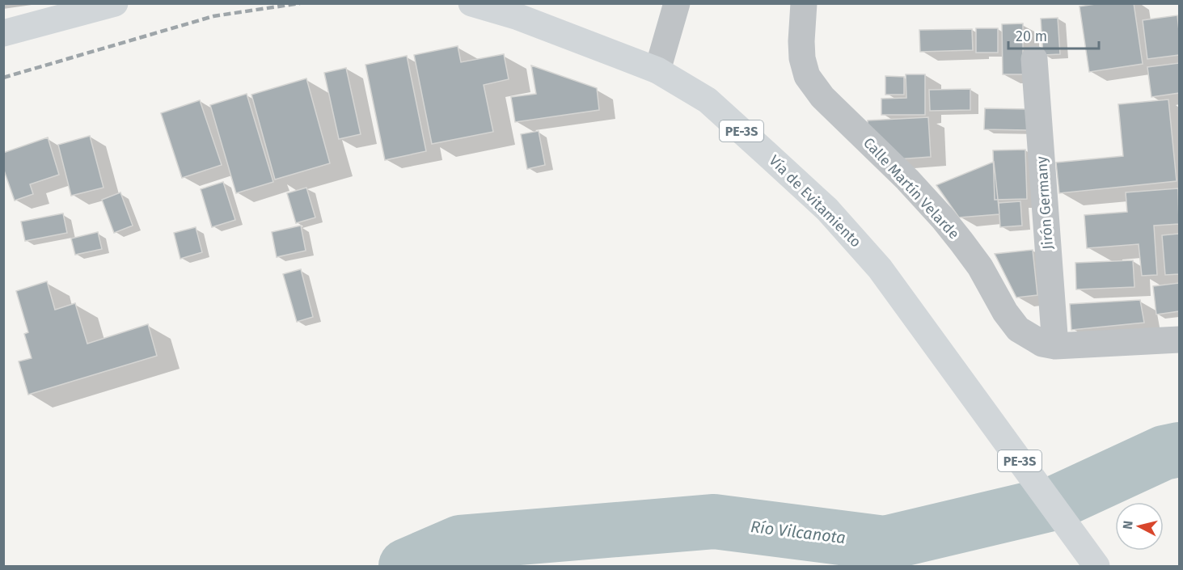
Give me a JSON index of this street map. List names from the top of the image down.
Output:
{
  "streets": {
    "highway": ["PE-3S", "Vía de Evitamiento"],
    "street": ["Calle Martín Velarde", "Jirón Germany"]
  },
  "crossings": [
    ["Calle Martín Velarde", "Jirón Germany"]
  ],
  "water": ["Río Vilcanota"],
  "scale_bar": "20 m",
  "north": "left"
}
